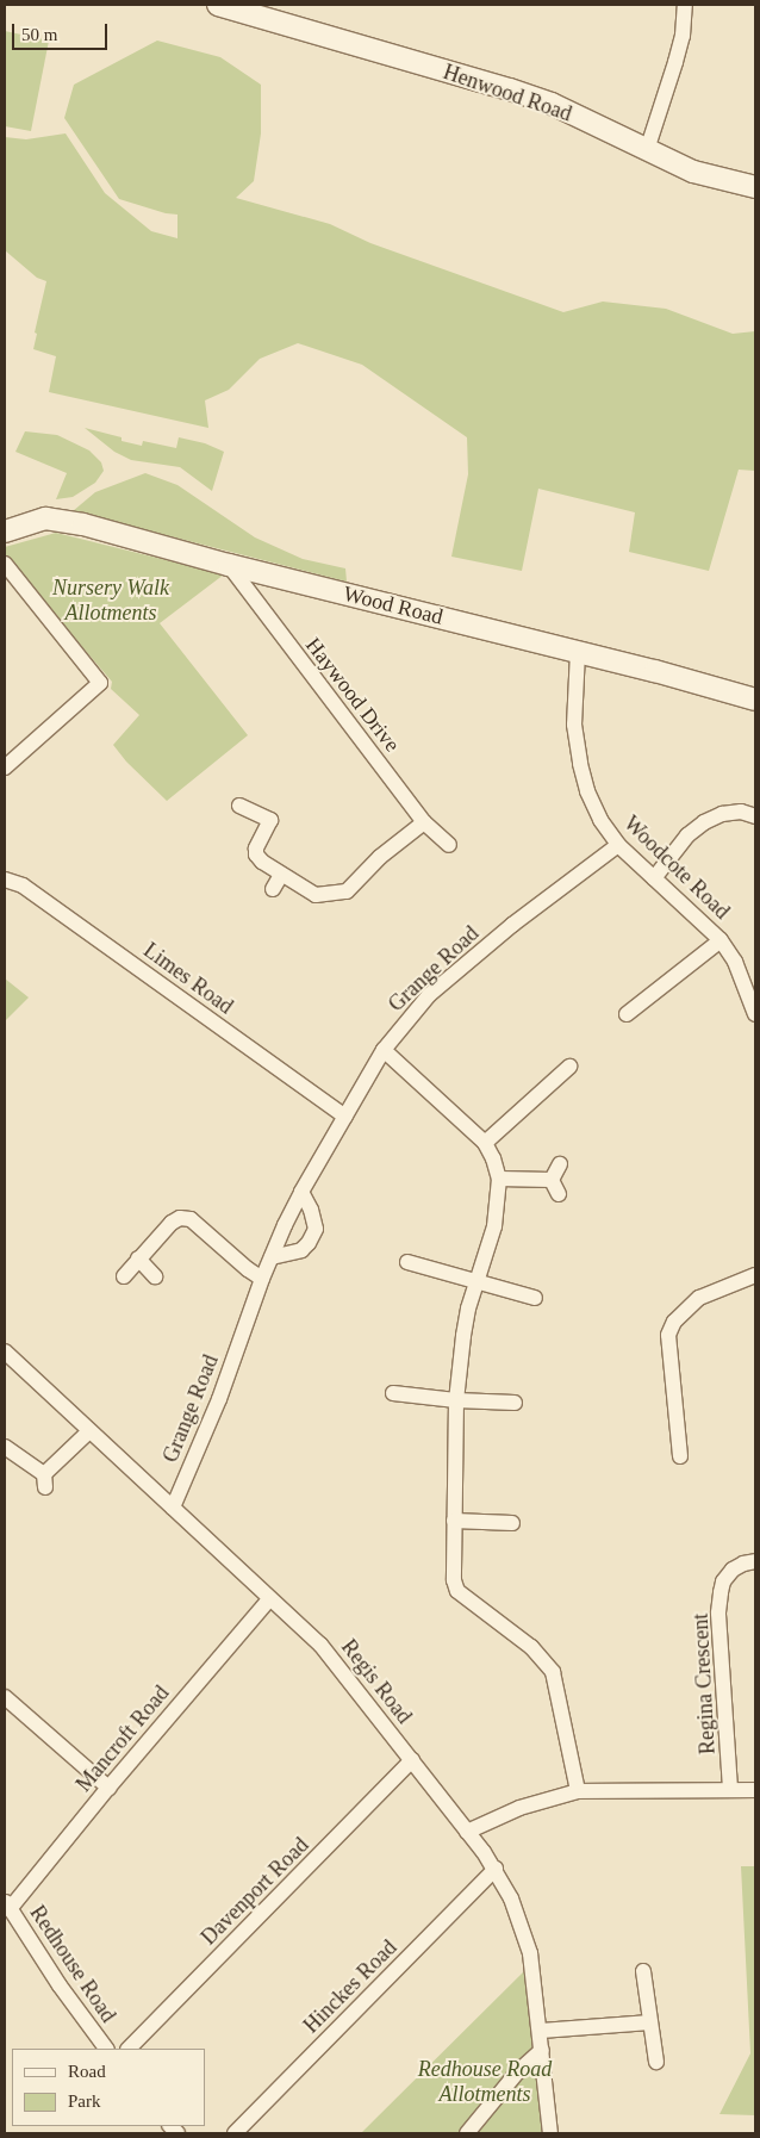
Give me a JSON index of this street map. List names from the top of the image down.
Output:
{
  "streets": {
    "street": [
      "Henwood Road",
      "Wood Road",
      "Haywood Drive",
      "Woodcote Road",
      "Grange Road",
      "Limes Road",
      "Regis Road",
      "Regina Crescent",
      "Mancroft Road",
      "Davenport Road",
      "Redhouse Road",
      "Hinckes Road"
    ]
  },
  "crossings": [
    ["Wood Road", "Haywood Drive"],
    ["Wood Road", "Woodcote Road"],
    ["Woodcote Road", "Grange Road"],
    ["Grange Road", "Limes Road"],
    ["Grange Road", "Regis Road"],
    ["Regis Road", "Mancroft Road"],
    ["Regis Road", "Davenport Road"],
    ["Regis Road", "Hinckes Road"],
    ["Mancroft Road", "Redhouse Road"]
  ],
  "parks": ["Nursery Walk Allotments", "Redhouse Road Allotments"],
  "legend": ["Road", "Park"],
  "scale_bar": "50 m"
}
